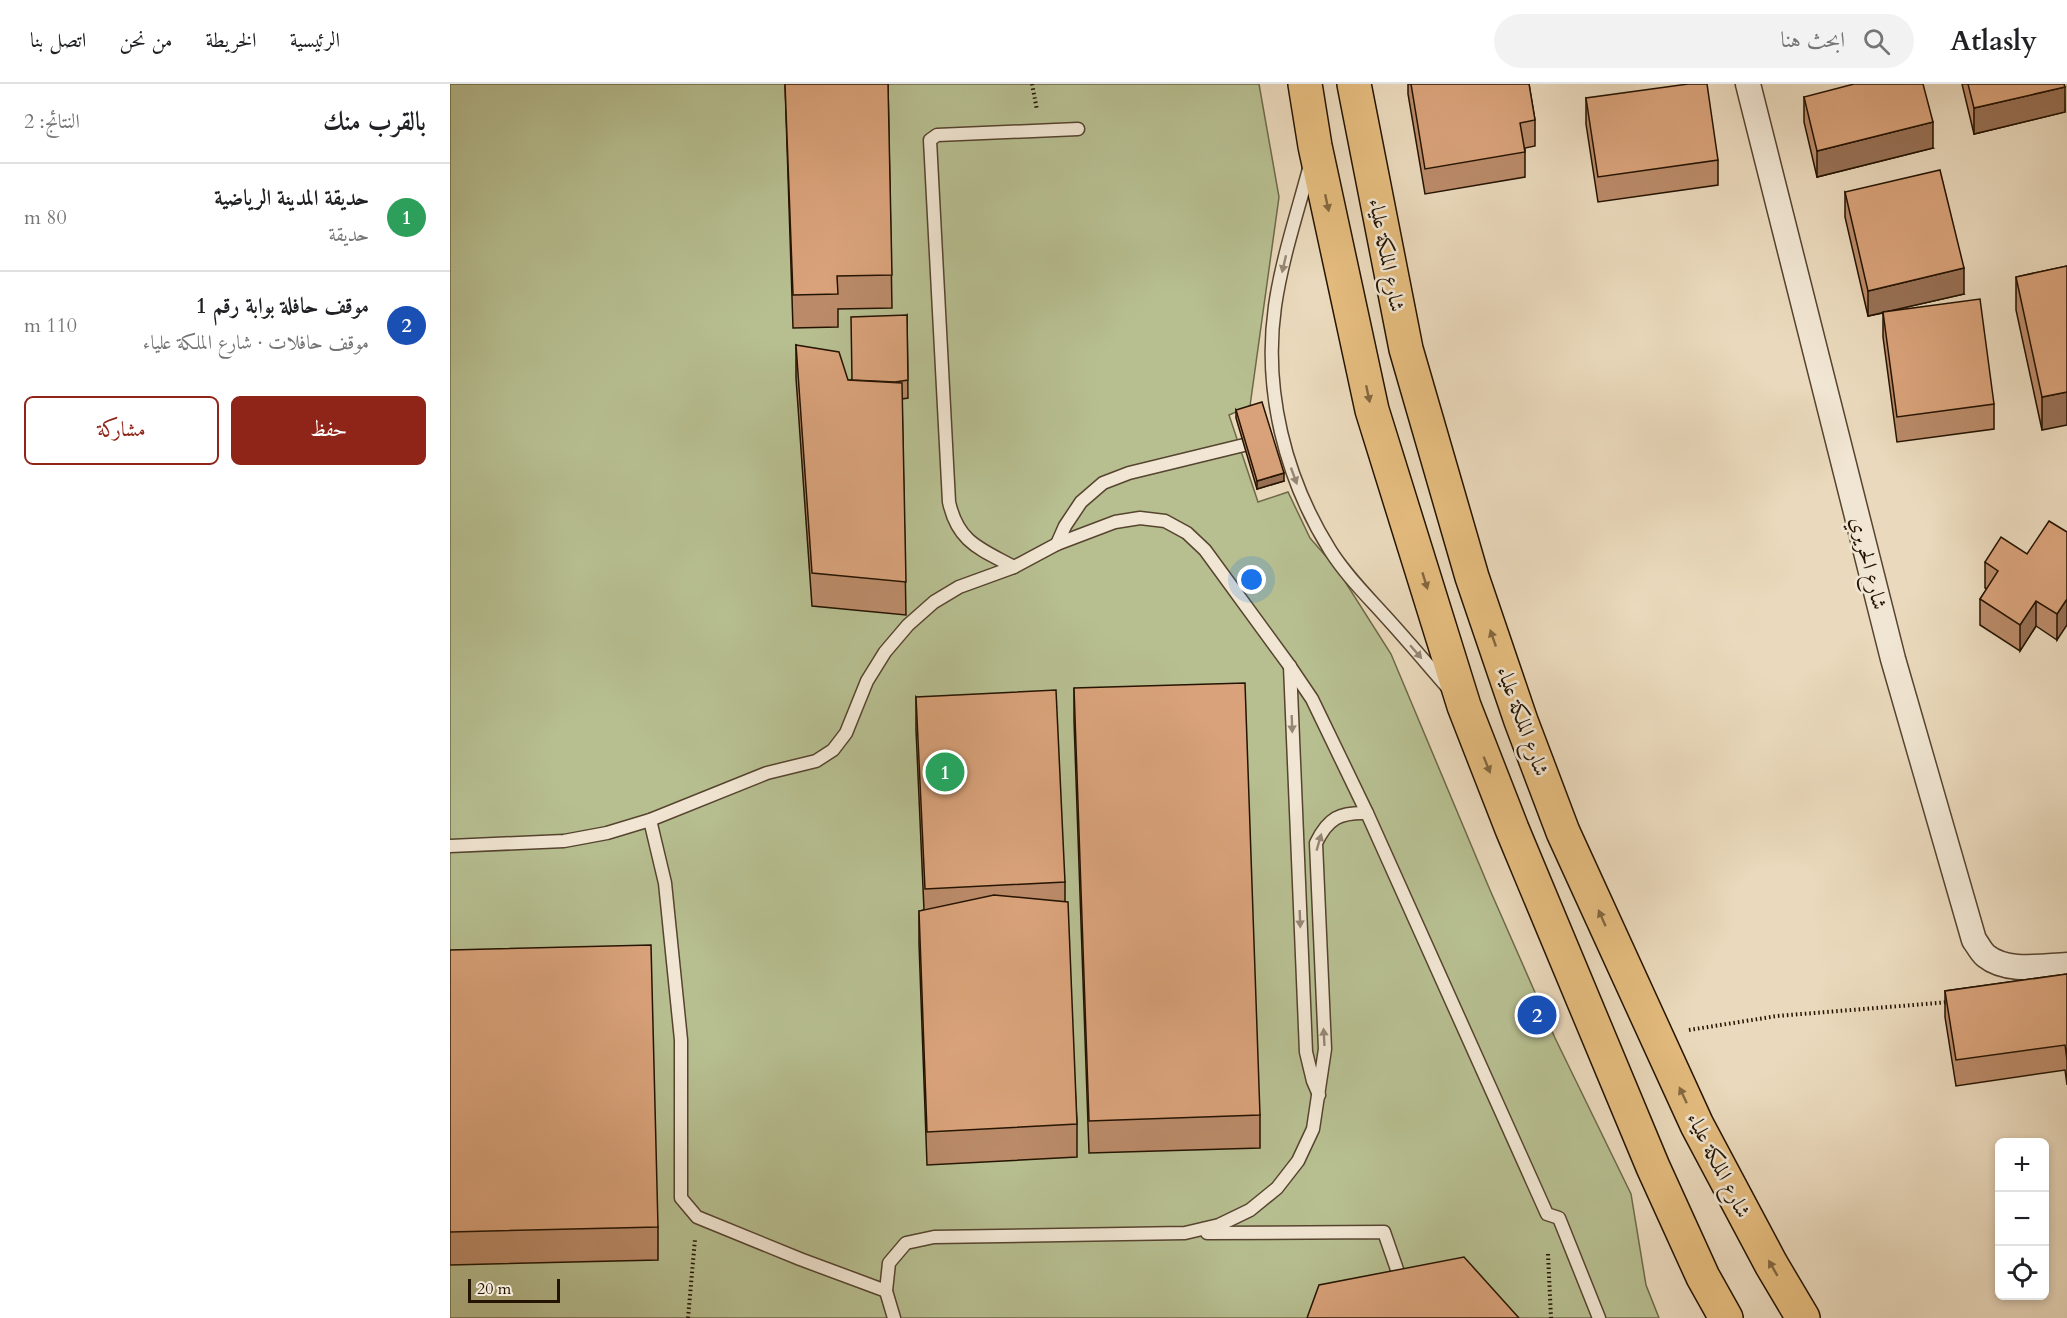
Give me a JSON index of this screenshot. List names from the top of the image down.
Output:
{
  "streets": {
    "main road": ["شارع الملكة علياء"],
    "street": ["شارع الحريري"]
  },
  "scale_bar": "20 m",
  "page": {
    "header": "Atlasly",
    "search": "ابحث هنا",
    "nav": [
      "الرئيسية",
      "الخريطة",
      "من نحن",
      "اتصل بنا"
    ],
    "heading": ["بالقرب منك", "النتائج: 2"],
    "list": [
      {
        "mark": "1",
        "name": "حديقة المدينة الرياضية",
        "note": "حديقة",
        "value": "80 m"
      },
      {
        "mark": "2",
        "name": "موقف حافلة بوابة رقم 1",
        "note": "موقف حافلات · شارع الملكة علياء",
        "value": "110 m"
      }
    ],
    "buttons": ["حفظ", "مشاركة"],
    "pins": ["1", "2"],
    "map_buttons": ["+", "−"],
    "scale": "20 m"
  }
}
